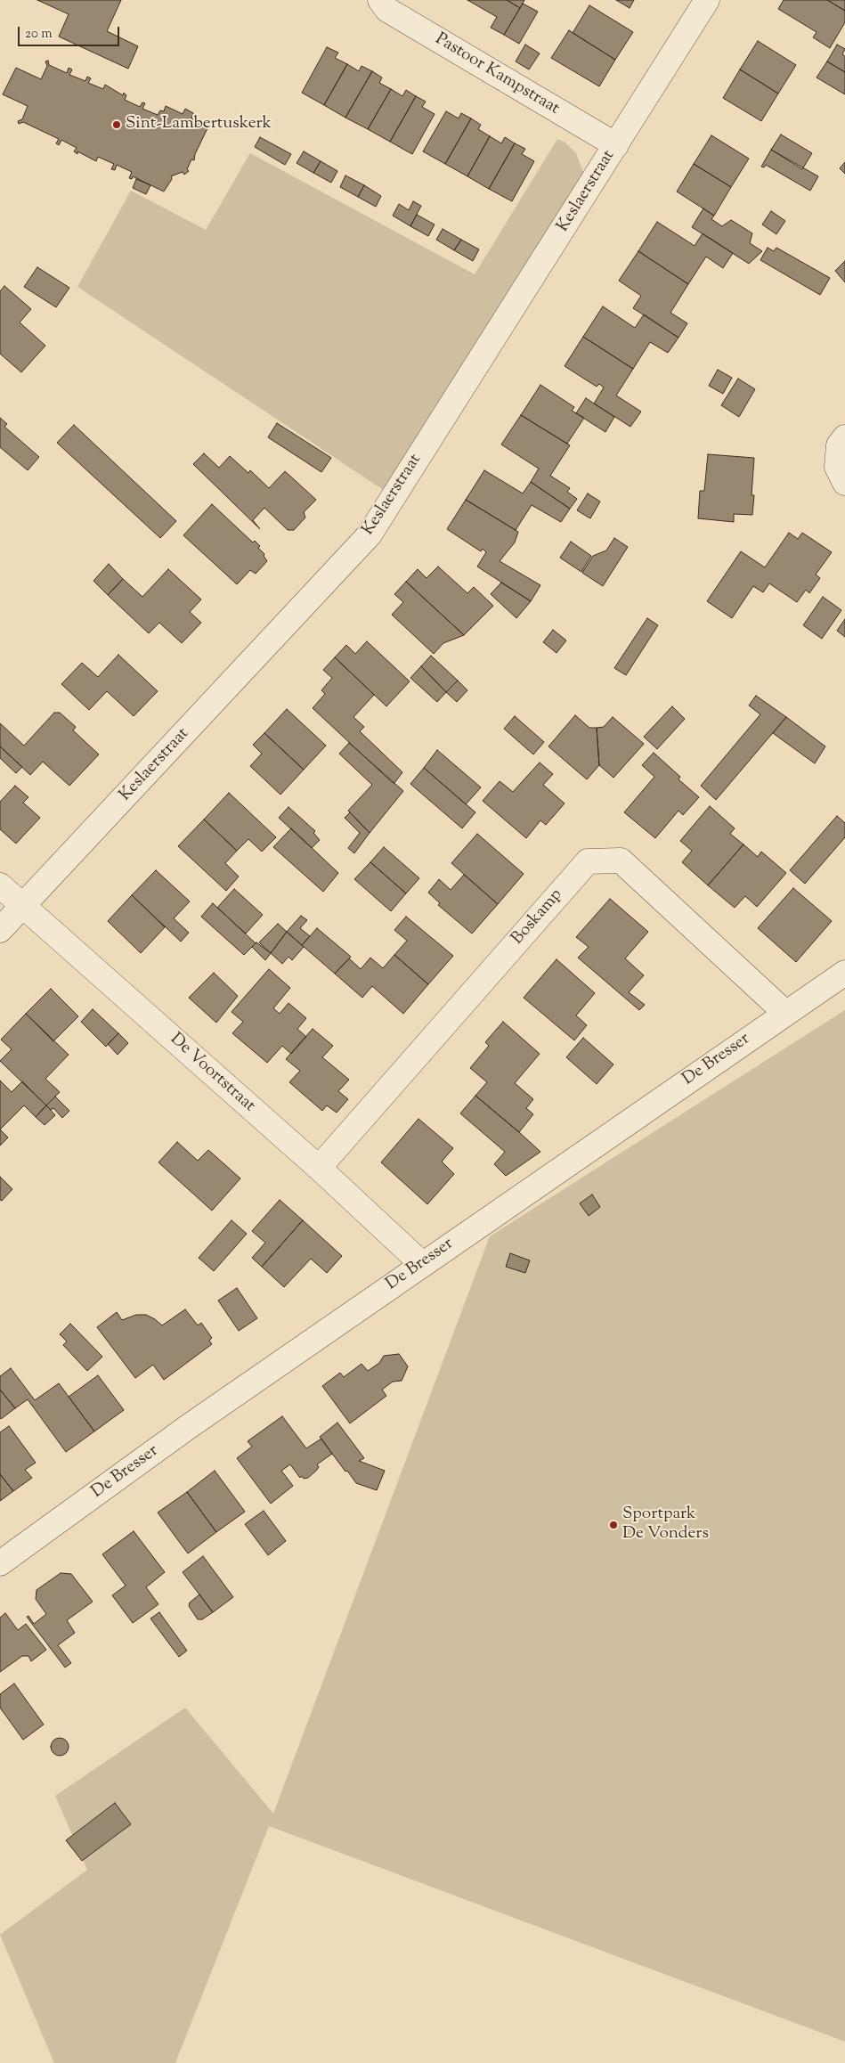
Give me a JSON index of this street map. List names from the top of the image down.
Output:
{
  "streets": {
    "street": [
      "Pastoor Kampstraat",
      "Keslaerstraat",
      "Boskamp",
      "De Bresser",
      "De Voortstraat"
    ]
  },
  "crossings": [
    ["Pastoor Kampstraat", "Keslaerstraat"],
    ["Keslaerstraat", "De Voortstraat"],
    ["Boskamp", "De Bresser"],
    ["Boskamp", "De Voortstraat"],
    ["De Bresser", "De Voortstraat"]
  ],
  "places": ["Sint-Lambertuskerk", "Sportpark De Vonders"],
  "scale_bar": "20 m"
}
